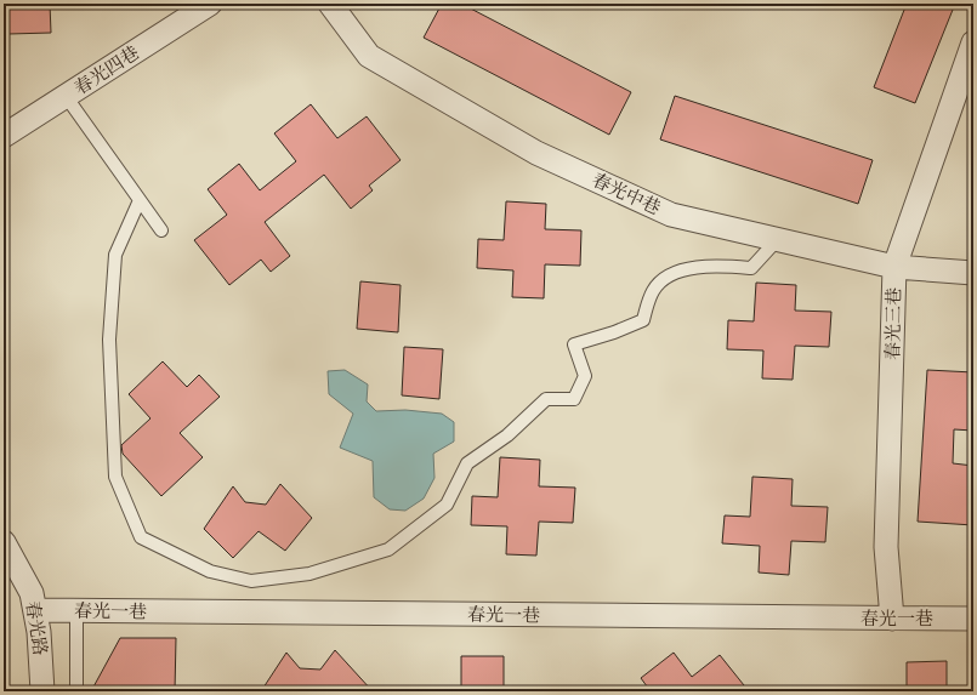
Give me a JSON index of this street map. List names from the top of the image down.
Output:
{
  "streets": {
    "street": [
      "春光四巷",
      "春光中巷",
      "春光三巷",
      "春光一巷",
      "春光路"
    ]
  },
  "crossings": [
    ["春光中巷", "春光三巷"],
    ["春光三巷", "春光一巷"],
    ["春光一巷", "春光路"]
  ]
}
